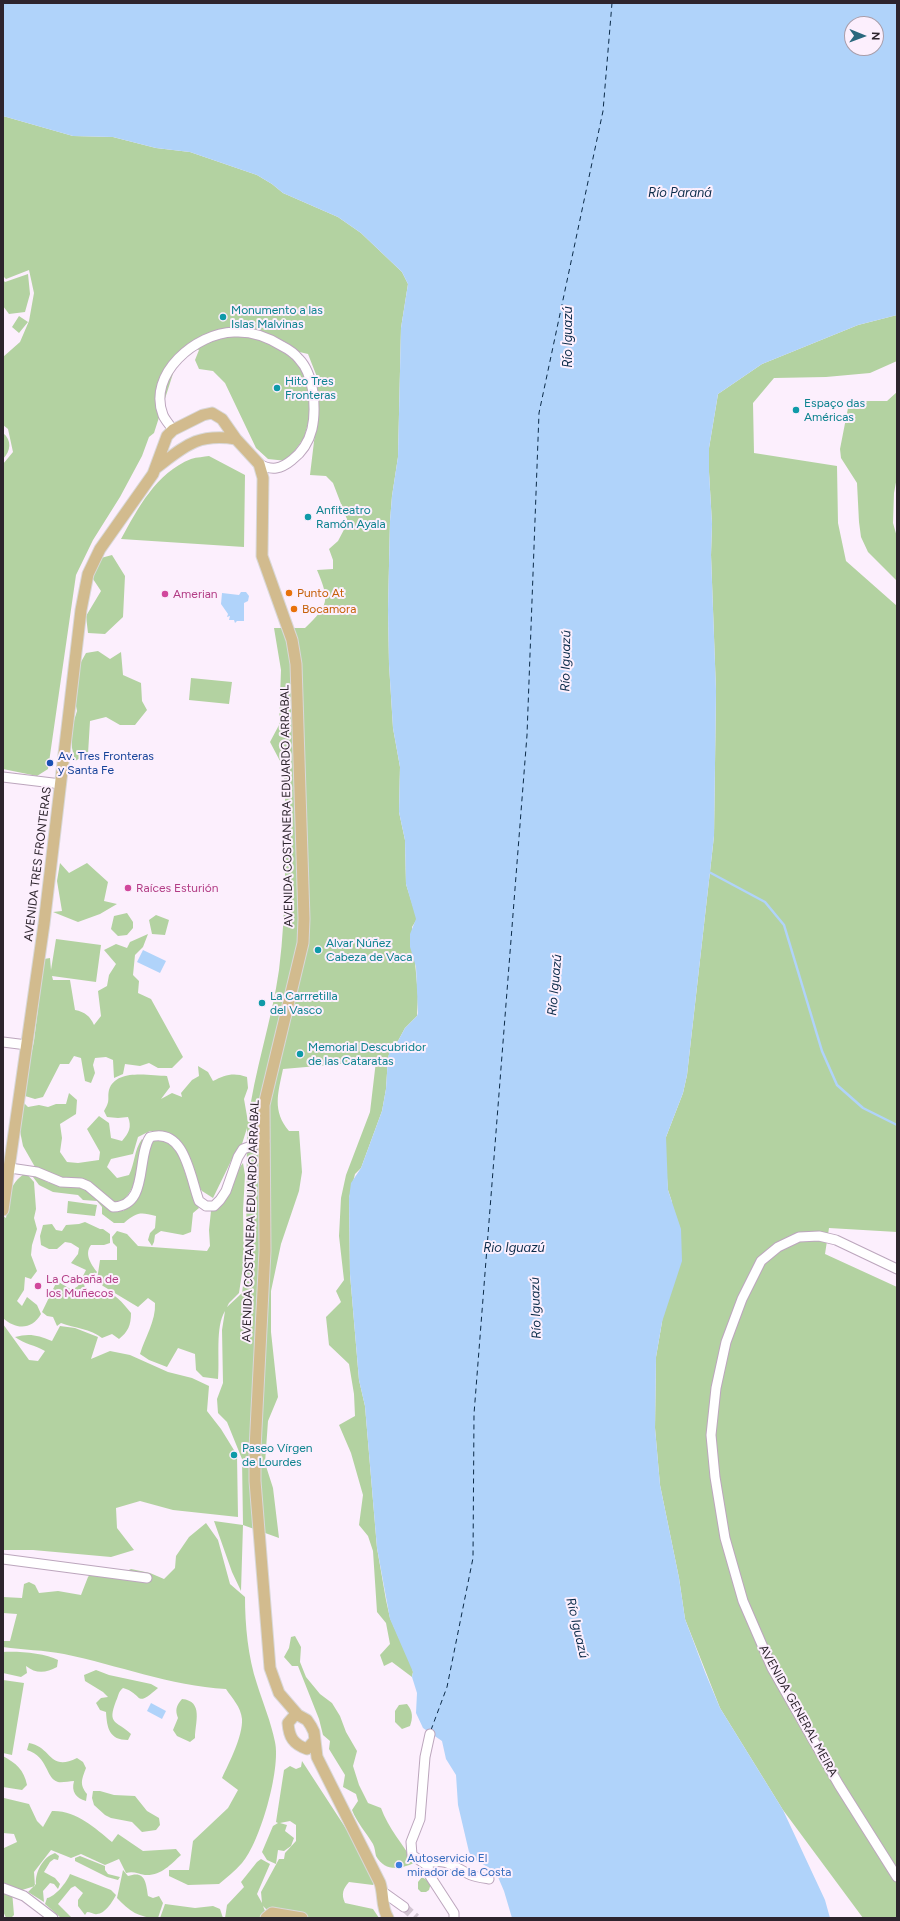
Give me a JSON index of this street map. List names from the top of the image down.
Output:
{
  "streets": {
    "main road": ["AVENIDA COSTANERA EDUARDO ARRABAL", "AVENIDA TRES FRONTERAS"],
    "street": ["AVENIDA GENERAL MEIRA"]
  },
  "water": ["Río Paraná", "Río Iguazú", "Rio Iguazú"],
  "places": [
    "Monumento a las Islas Malvinas",
    "Hito Tres Fronteras",
    "Espaço das Américas",
    "Anfiteatro Ramón Ayala",
    "Punto At",
    "Amerian",
    "Bocamora",
    "Av. Tres Fronteras y Santa Fe",
    "Raíces Esturión",
    "Alvar Núñez Cabeza de Vaca",
    "La Carrretilla del Vasco",
    "Memorial Descubridor de las Cataratas",
    "La Cabaña de los Muñecos",
    "Paseo Vírgen de Lourdes",
    "Autoservicio El mirador de la Costa"
  ],
  "north": "right"
}
